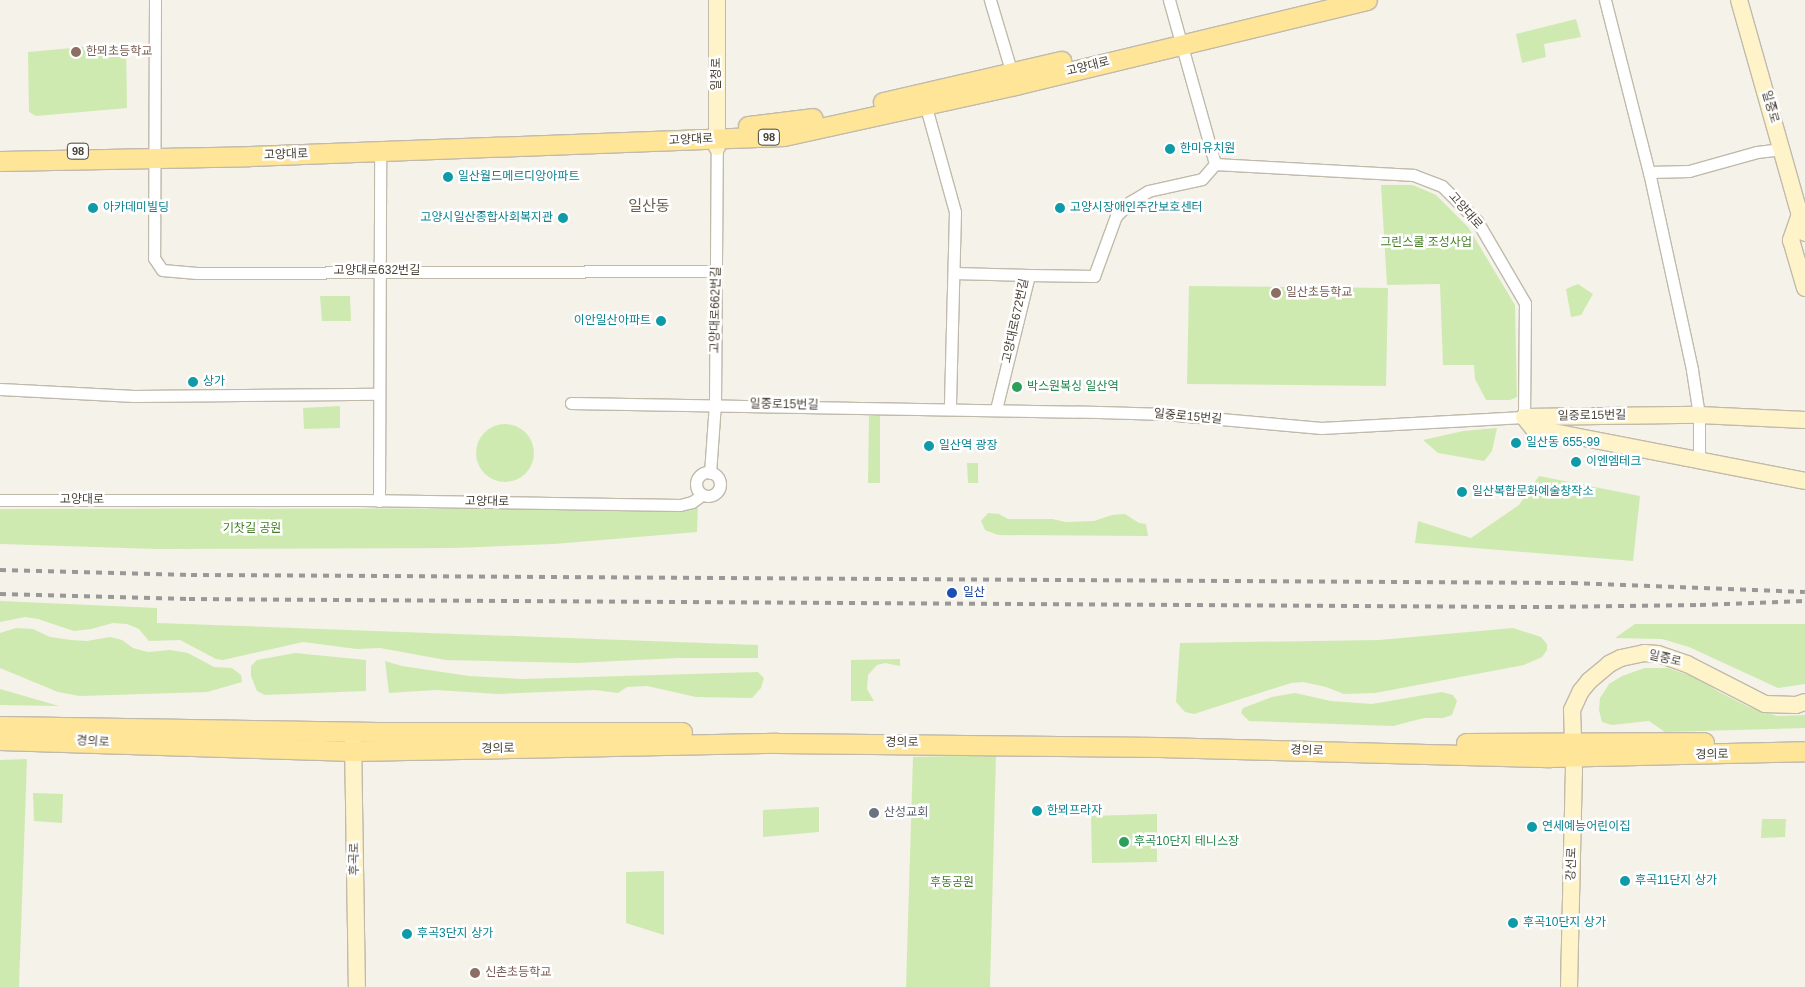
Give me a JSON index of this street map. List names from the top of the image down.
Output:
{
  "streets": {
    "main road": ["고양대로", "98", "경의로"],
    "street": [
      "일청로",
      "일중로",
      "고양대로632번길",
      "고양대로662번길",
      "고양대로672번길",
      "일중로15번길",
      "후곡로",
      "강선로"
    ]
  },
  "crossings": [
    ["고양대로", "일청로"],
    ["고양대로", "고양대로632번길"],
    ["고양대로", "고양대로662번길"],
    ["고양대로", "일중로15번길"],
    ["일청로", "고양대로662번길"],
    ["일중로", "경의로"],
    ["일중로", "강선로"],
    ["고양대로632번길", "고양대로662번길"],
    ["고양대로662번길", "일중로15번길"],
    ["고양대로672번길", "일중로15번길"],
    ["경의로", "후곡로"],
    ["경의로", "강선로"]
  ],
  "districts": ["일산동"],
  "parks": ["그린스쿨 조성사업", "기찻길 공원", "후동공원"],
  "places": [
    "한뫼초등학교",
    "한미유치원",
    "일산월드메르디앙아파트",
    "아카데미빌딩",
    "고양시장애인주간보호센터",
    "고양시일산종합사회복지관",
    "일산초등학교",
    "이안일산아파트",
    "상가",
    "박스원복싱 일산역",
    "일산동 655-99",
    "일산역 광장",
    "이엔엠테크",
    "일산복합문화예술창작소",
    "일산",
    "한뫼프라자",
    "산성교회",
    "연세예능어린이집",
    "후곡10단지 테니스장",
    "후곡11단지 상가",
    "후곡10단지 상가",
    "후곡3단지 상가",
    "신촌초등학교"
  ]
}
